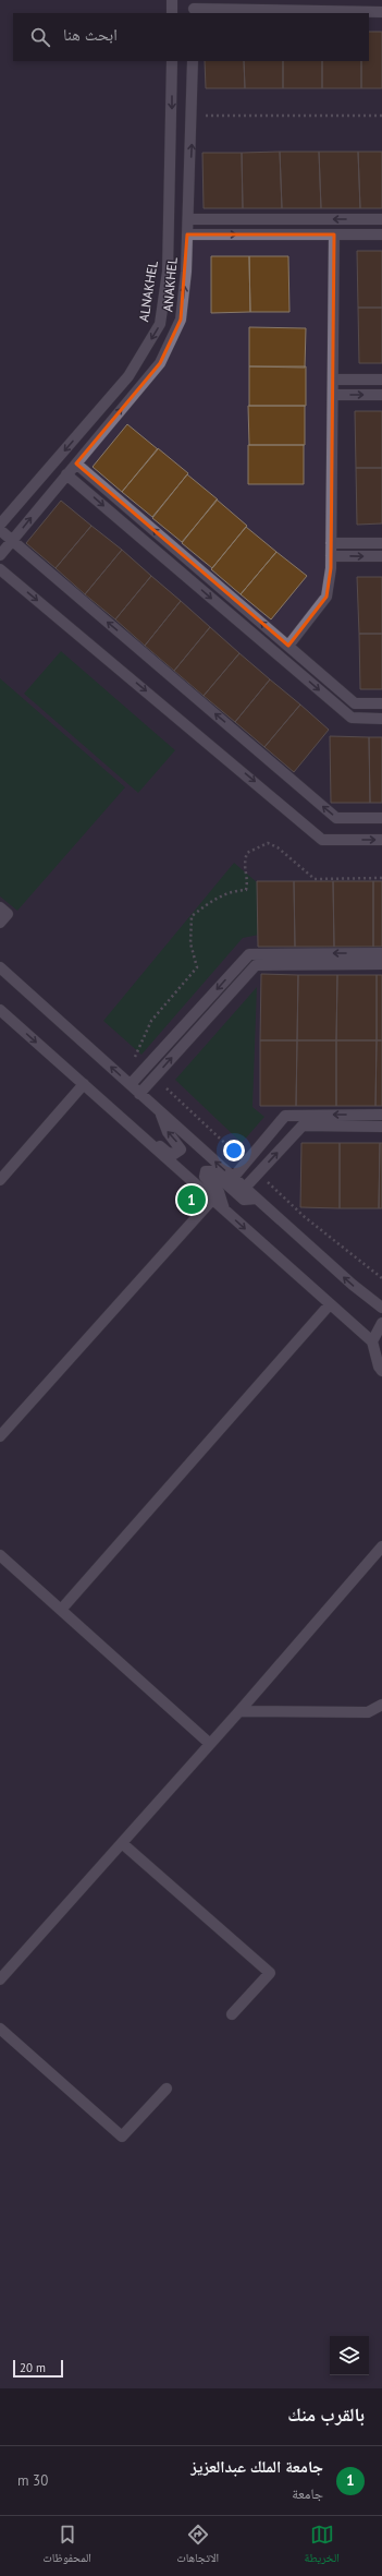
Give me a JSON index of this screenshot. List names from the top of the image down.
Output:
{
  "streets": {
    "street": ["ANAKHEL", "ALNAKHEL"]
  },
  "one_way": ["ANAKHEL", "ALNAKHEL"],
  "scale_bar": "20 m",
  "page": {
    "search": "ابحث هنا",
    "pins": "1",
    "scale": "20 m",
    "heading": "بالقرب منك",
    "list": [
      {
        "mark": "1",
        "name": "جامعة الملك عبدالعزيز",
        "note": "جامعة",
        "value": "30 m"
      }
    ],
    "nav": ["الخريطة", "الاتجاهات", "المحفوظات"]
  }
}
